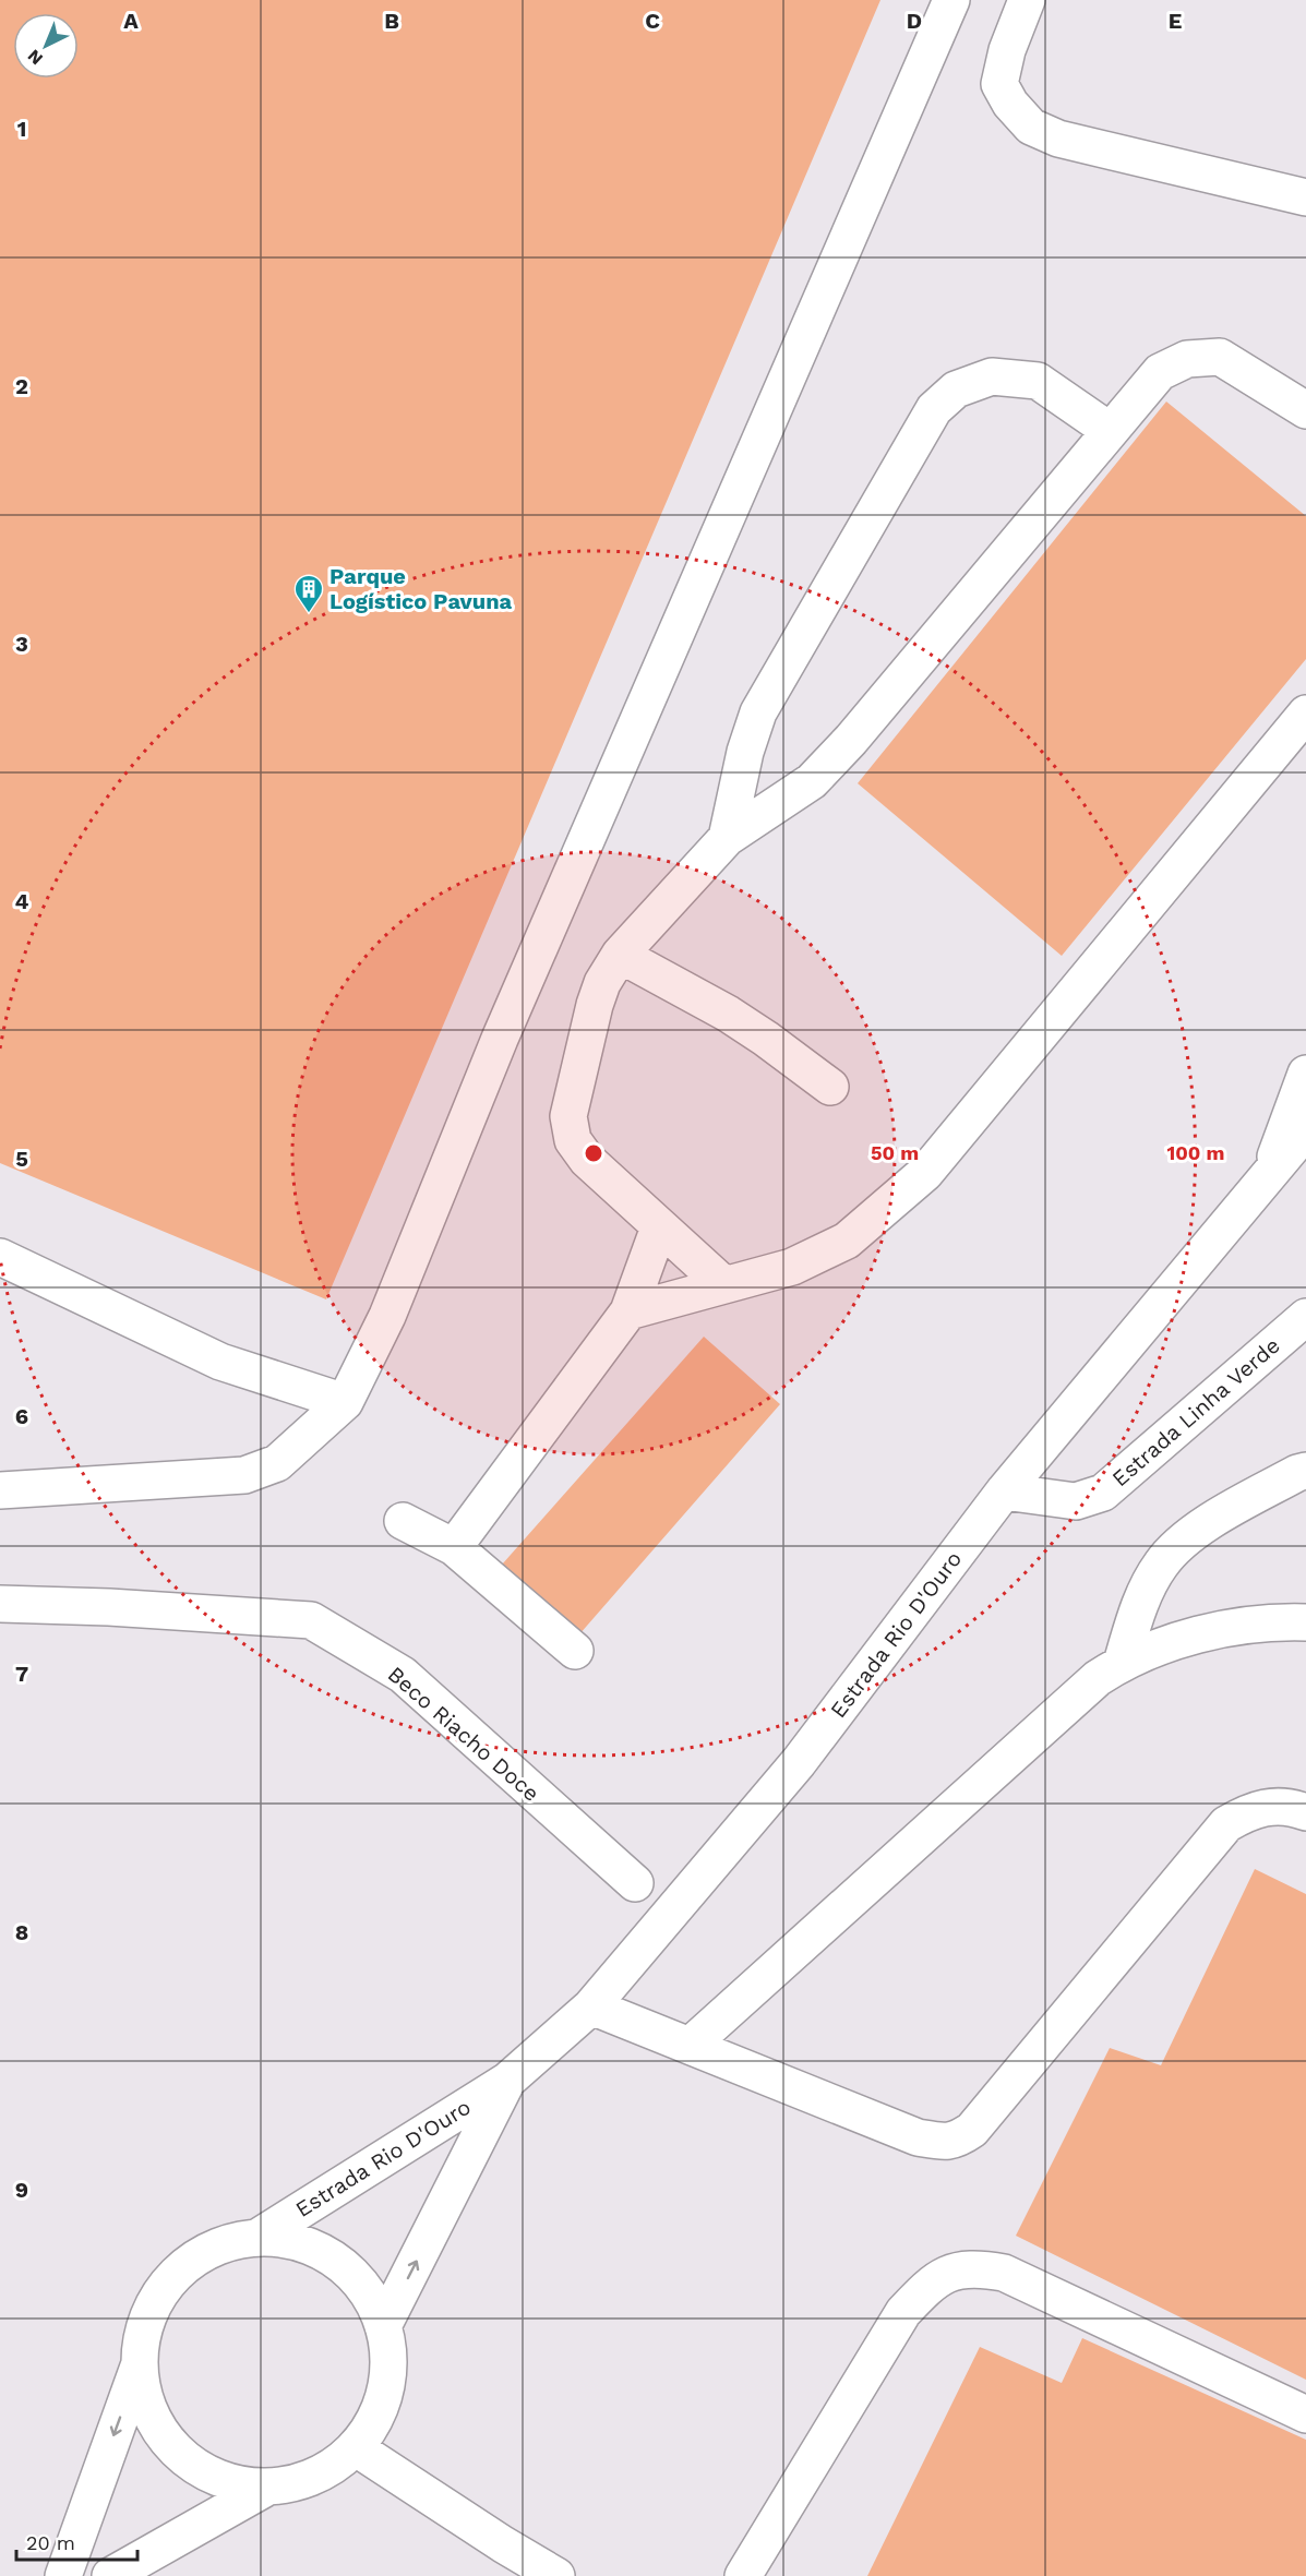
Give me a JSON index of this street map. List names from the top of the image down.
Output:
{
  "streets": {
    "street": ["Estrada Linha Verde", "Estrada Rio D'Ouro", "Beco Riacho Doce"]
  },
  "crossings": [
    ["Estrada Linha Verde", "Estrada Rio D'Ouro"]
  ],
  "places": {
    "building": ["Parque Logístico Pavuna"]
  },
  "scale_bar": "20 m",
  "north": "bottom left",
  "grid": {
    "columns": [
      "A",
      "B",
      "C",
      "D",
      "E"
    ],
    "rows": [
      "1",
      "2",
      "3",
      "4",
      "5",
      "6",
      "7",
      "8",
      "9"
    ]
  },
  "rings": ["50 m", "100 m"]
}
